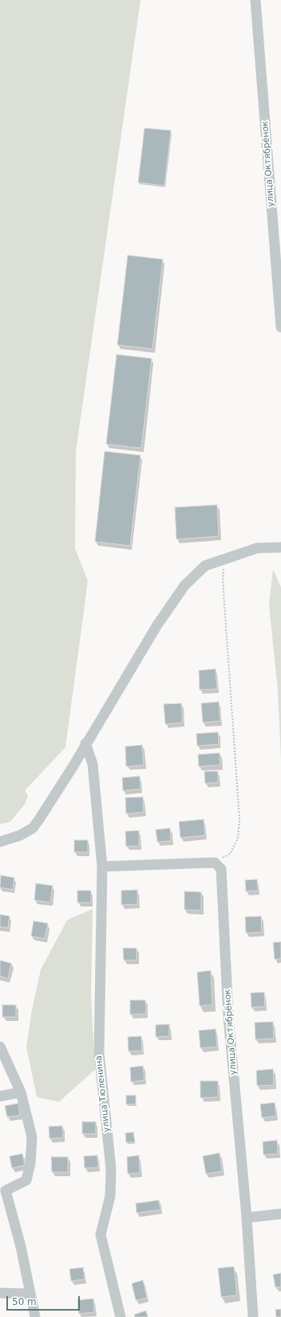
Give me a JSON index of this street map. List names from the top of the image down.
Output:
{
  "streets": {
    "street": ["улица Октябрёнок", "улица Тюленина"]
  },
  "scale_bar": "50 m"
}
